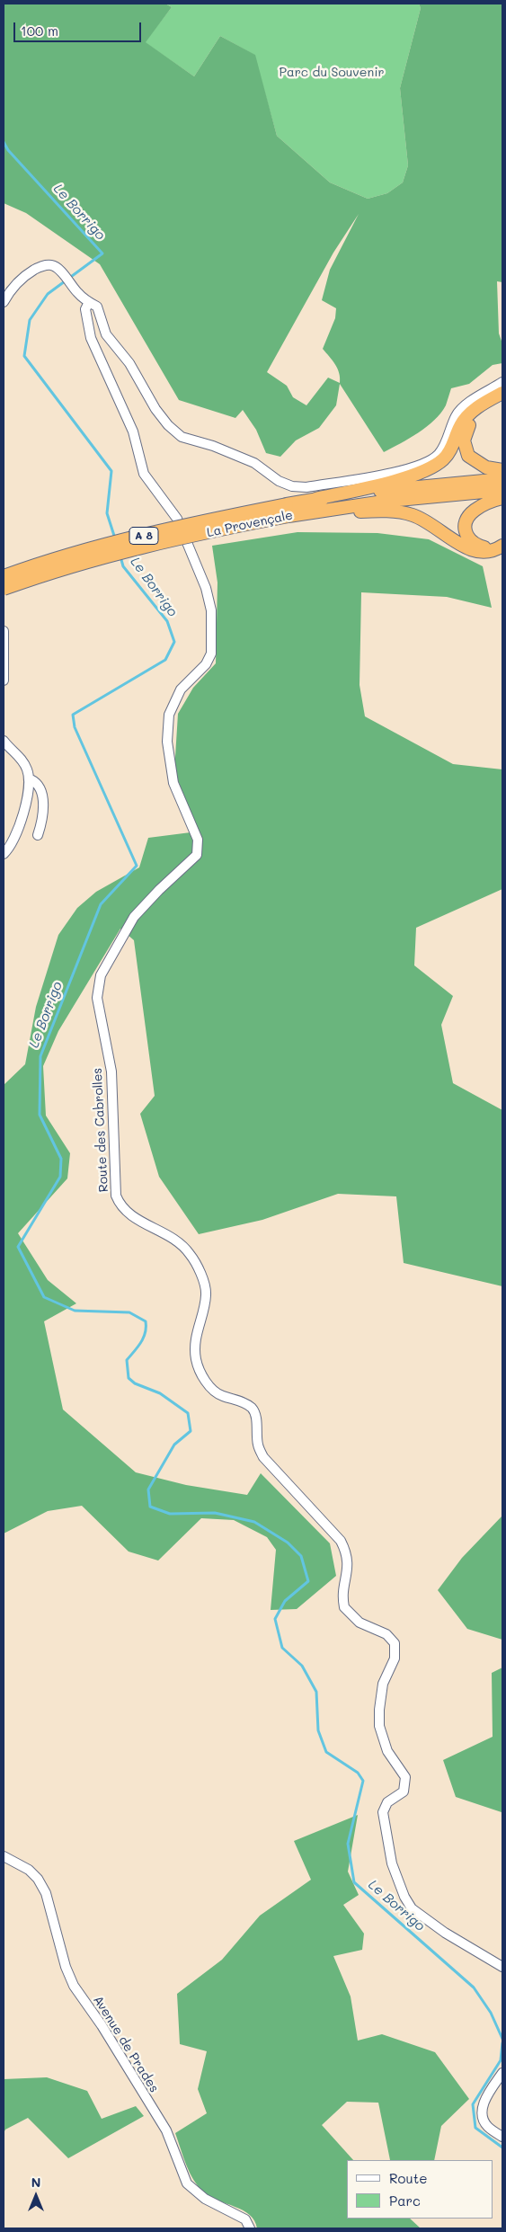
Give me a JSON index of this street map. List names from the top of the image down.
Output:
{
  "streets": {
    "highway": ["La Provençale", "A 8"],
    "street": ["Route des Cabrolles", "Avenue de Prades"]
  },
  "water": ["Le Borrigo"],
  "parks": ["Parc du Souvenir"],
  "legend": ["Route", "Parc"],
  "scale_bar": "100 m",
  "north": "top"
}
